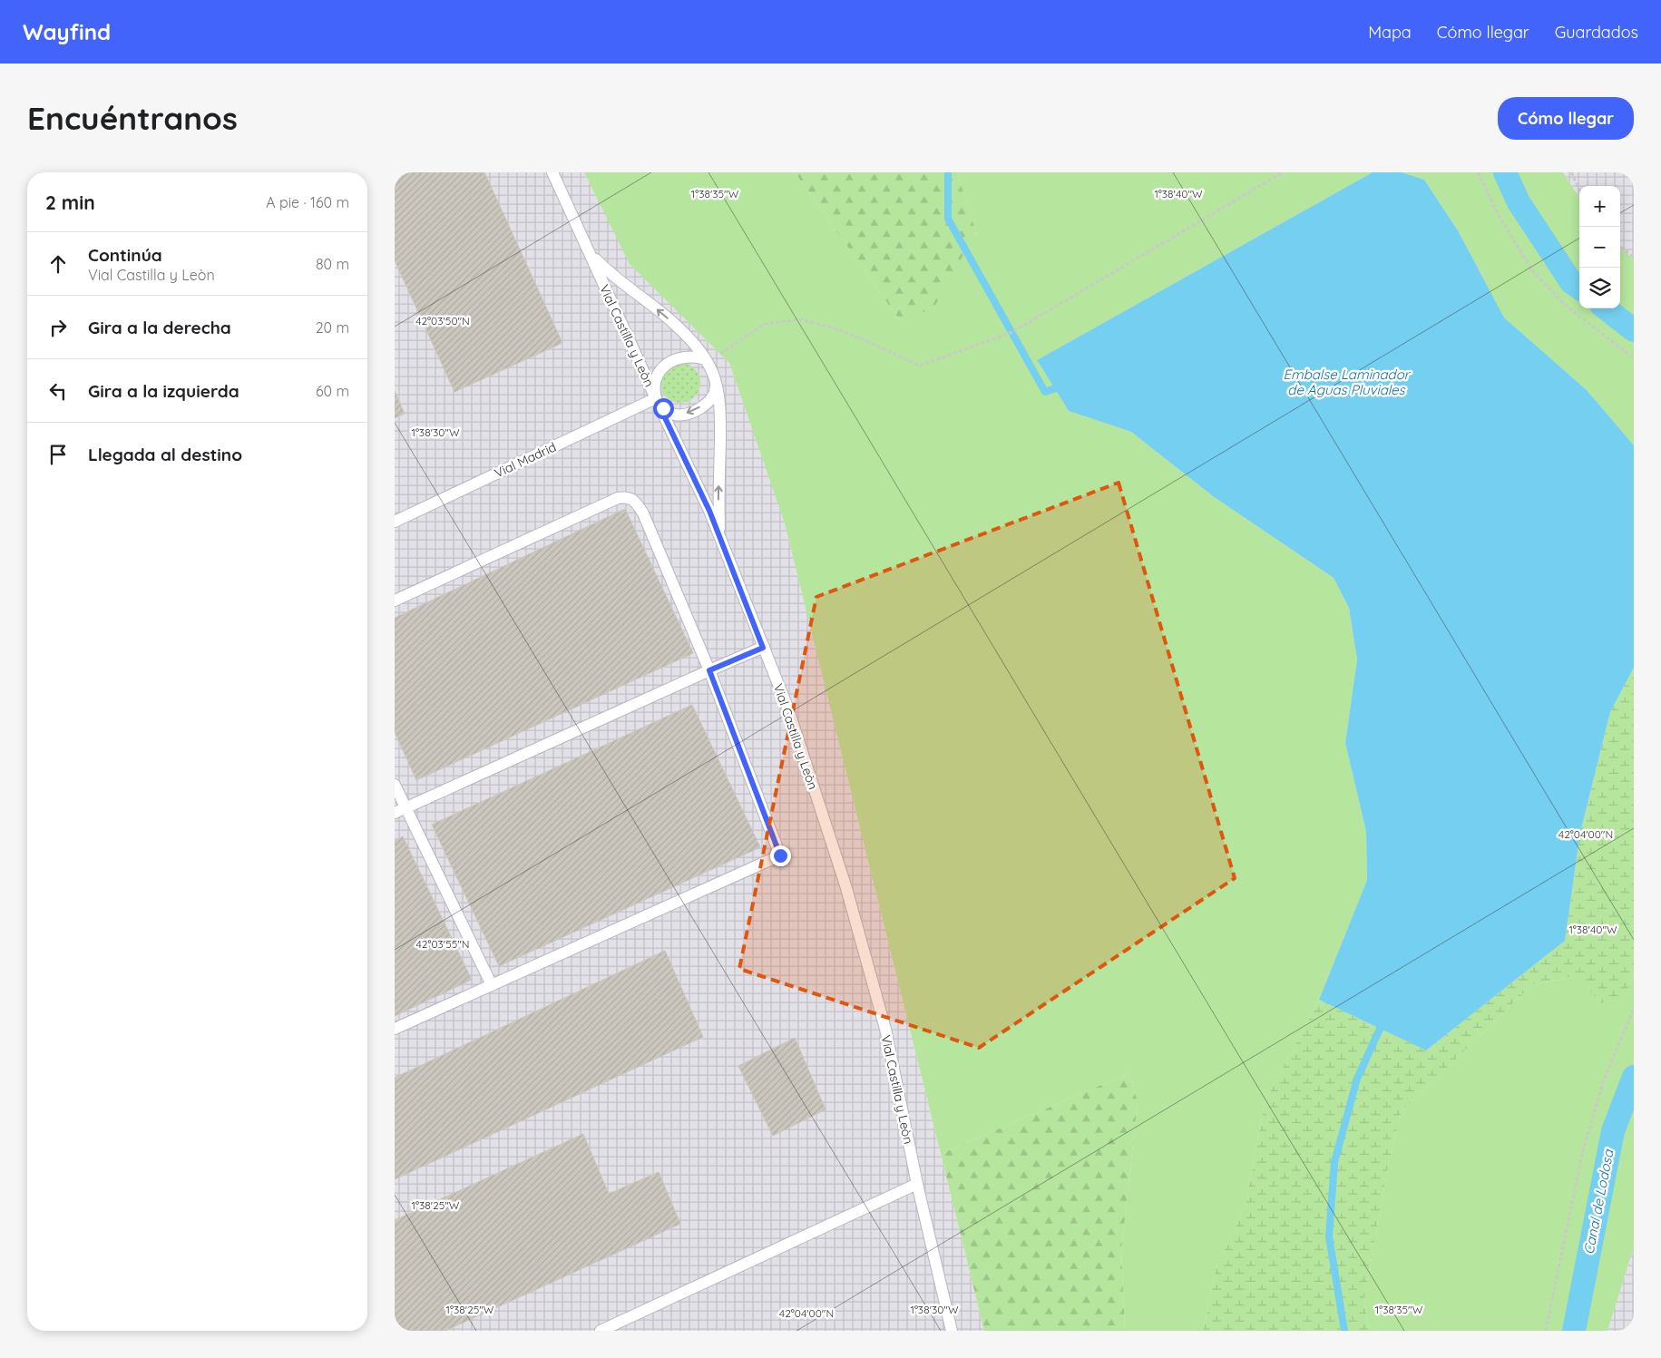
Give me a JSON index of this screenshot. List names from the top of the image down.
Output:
{
  "streets": {
    "lane": ["Vial Castilla y Leòn", "Vial Madrid"]
  },
  "crossings": [
    ["Vial Castilla y Leòn", "Vial Madrid"]
  ],
  "water": ["Embalse Laminador de Aguas Pluviales", "Canal de Lodosa"],
  "page": {
    "header": "Wayfind",
    "nav": ["Mapa", "Cómo llegar", "Guardados"],
    "buttons": "Cómo llegar",
    "title": "Encuéntranos",
    "heading": ["2 min", "A pie · 160 m"],
    "map_buttons": ["+", "−"],
    "list": [
      ["Continúa", "Vial Castilla y Leòn", "80 m"],
      ["Gira a la derecha", "20 m"],
      ["Gira a la izquierda", "60 m"],
      "Llegada al destino"
    ]
  },
  "coordinates": [
    "1°38'40\"W",
    "1°38'35\"W",
    "42°03'50\"N",
    "1°38'30\"W",
    "42°04'00\"N",
    "42°03'55\"N",
    "1°38'25\"W"
  ]
}
